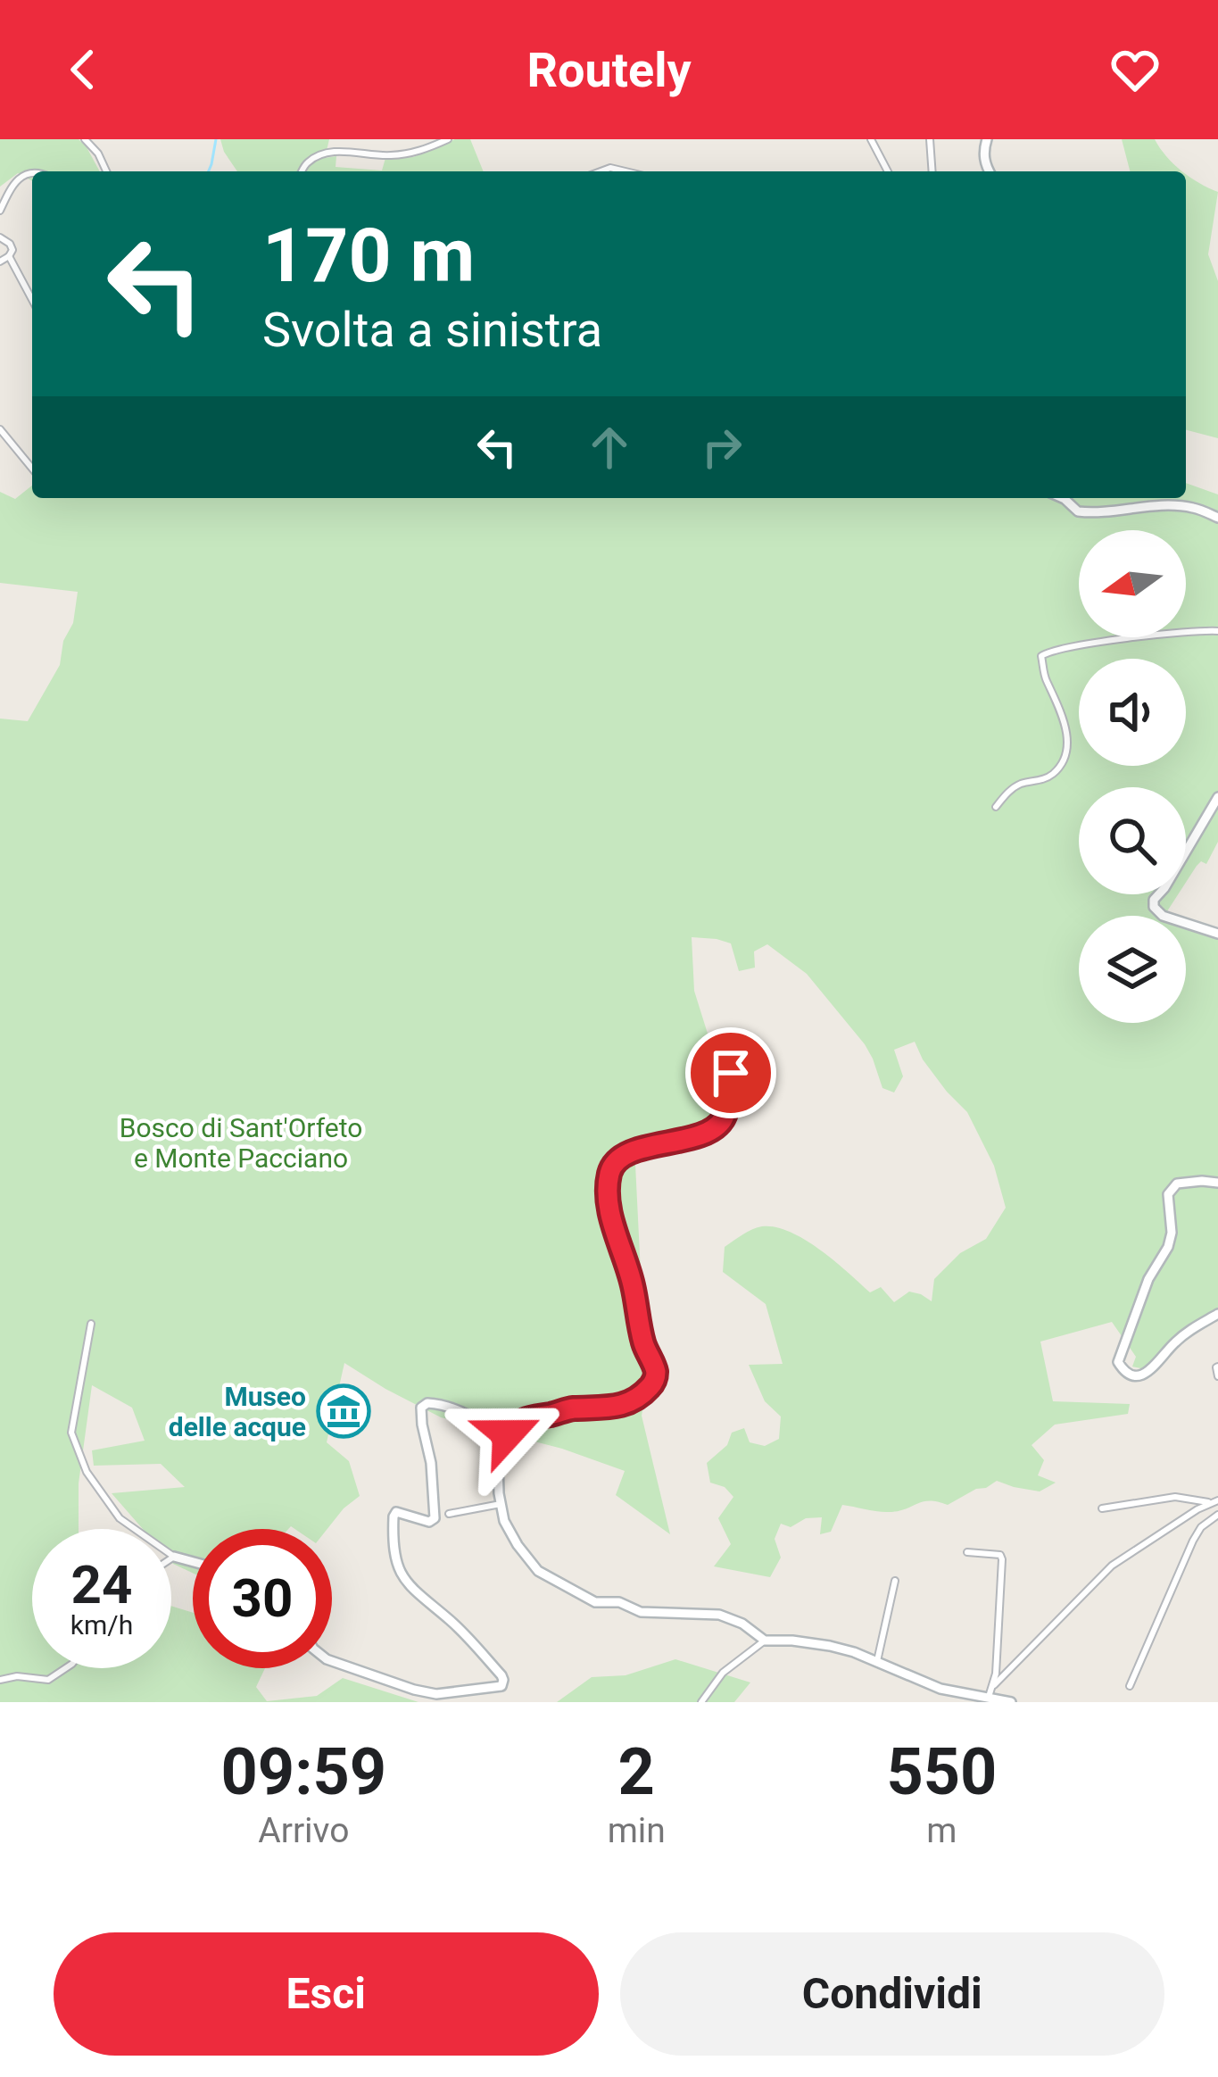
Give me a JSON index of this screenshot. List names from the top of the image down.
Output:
{
  "parks": ["Bosco di Sant'Orfeto e Monte Pacciano"],
  "places": {
    "museum": ["Museo delle acque"]
  },
  "north": "left",
  "page": {
    "header": "Routely",
    "turn": ["170 m", "Svolta a sinistra"],
    "speed": "24 km/h",
    "limit": "30",
    "eta": [
      "09:59",
      "Arrivo",
      "2",
      "min",
      "550",
      "m"
    ],
    "buttons": ["Esci", "Condividi"]
  }
}
